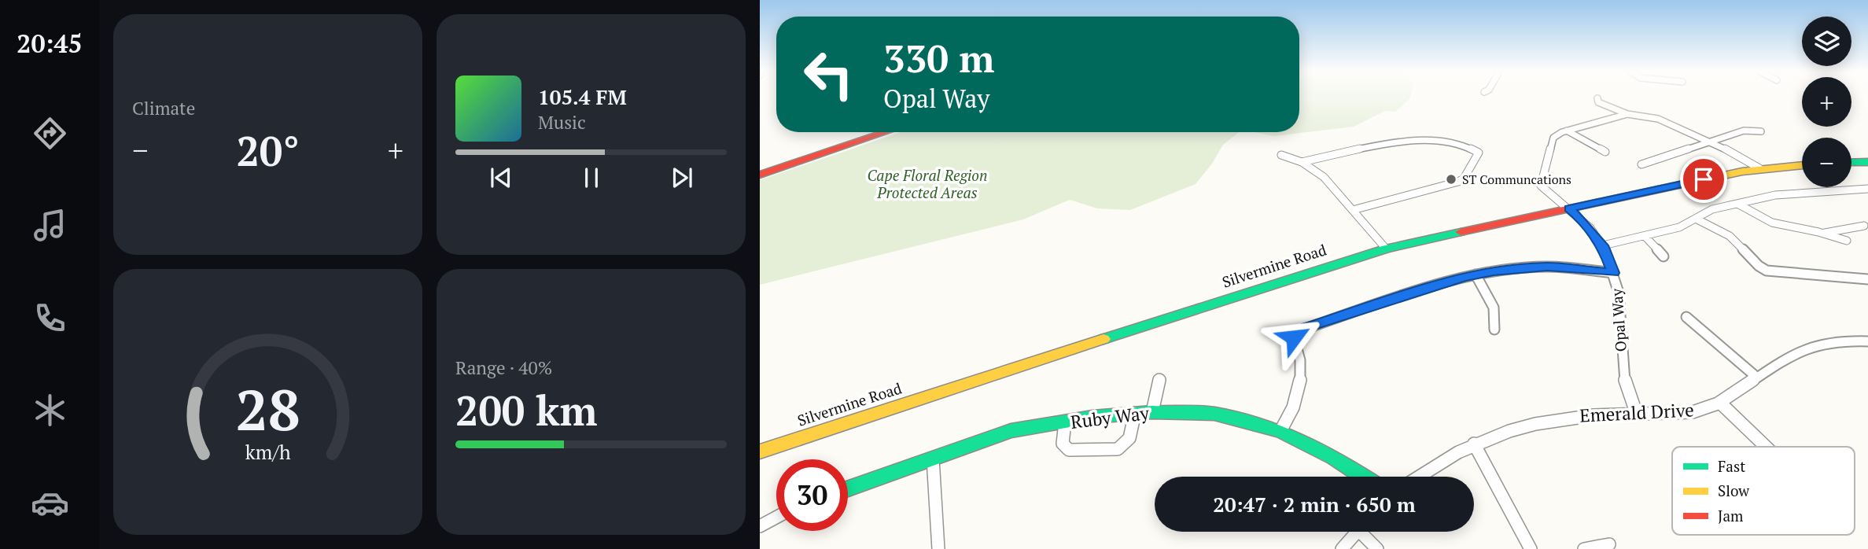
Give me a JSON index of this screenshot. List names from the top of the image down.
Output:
{
  "streets": {
    "street": [
      "Silvermine Road",
      "Opal Way",
      "Emerald Drive",
      "Ruby Way"
    ]
  },
  "crossings": [
    ["Silvermine Road", "Opal Way"],
    ["Opal Way", "Emerald Drive"]
  ],
  "parks": ["Cape Floral Region Protected Areas"],
  "places": ["ST Communcations"],
  "legend": ["Fast", "Slow", "Jam"],
  "page": {
    "tabs": "20:45",
    "tile": [
      "Climate",
      ["Range · 40%", "200 km"]
    ],
    "map_buttons": ["+", "−"],
    "turn": ["330 m", "Opal Way"],
    "song": ["105.4 FM", "Music"],
    "heat": ["−", "20°", "+"],
    "limit": "30",
    "trip": "20:47 · 2 min · 650 m",
    "gauge": ["28", "km/h"]
  }
}
